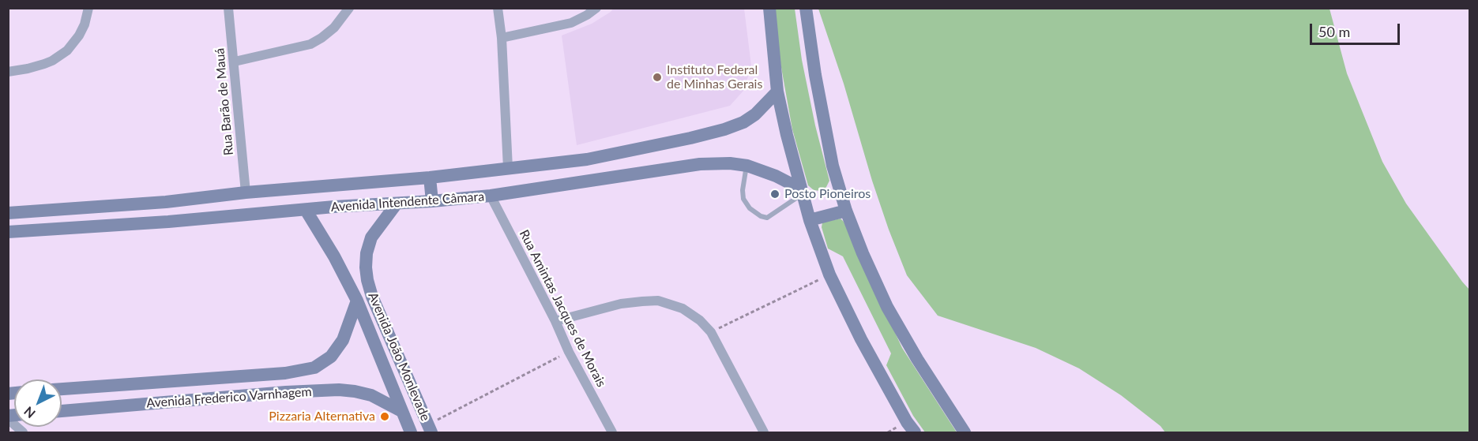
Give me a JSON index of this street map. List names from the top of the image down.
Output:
{
  "streets": {
    "main road": ["Avenida Intendente Câmara", "Avenida João Monlevade", "Avenida Frederico Varnhagem"],
    "street": ["Rua Barão de Mauá", "Rua Amintas Jacques de Morais"]
  },
  "crossings": [
    ["Rua Barão de Mauá", "Avenida Intendente Câmara"],
    ["Avenida Intendente Câmara", "Rua Amintas Jacques de Morais"],
    ["Avenida Intendente Câmara", "Avenida João Monlevade"],
    ["Avenida João Monlevade", "Avenida Frederico Varnhagem"]
  ],
  "places": ["Instituto Federal de Minhas Gerais", "Posto Pioneiros", "Pizzaria Alternativa"],
  "scale_bar": "50 m",
  "north": "bottom left"
}
